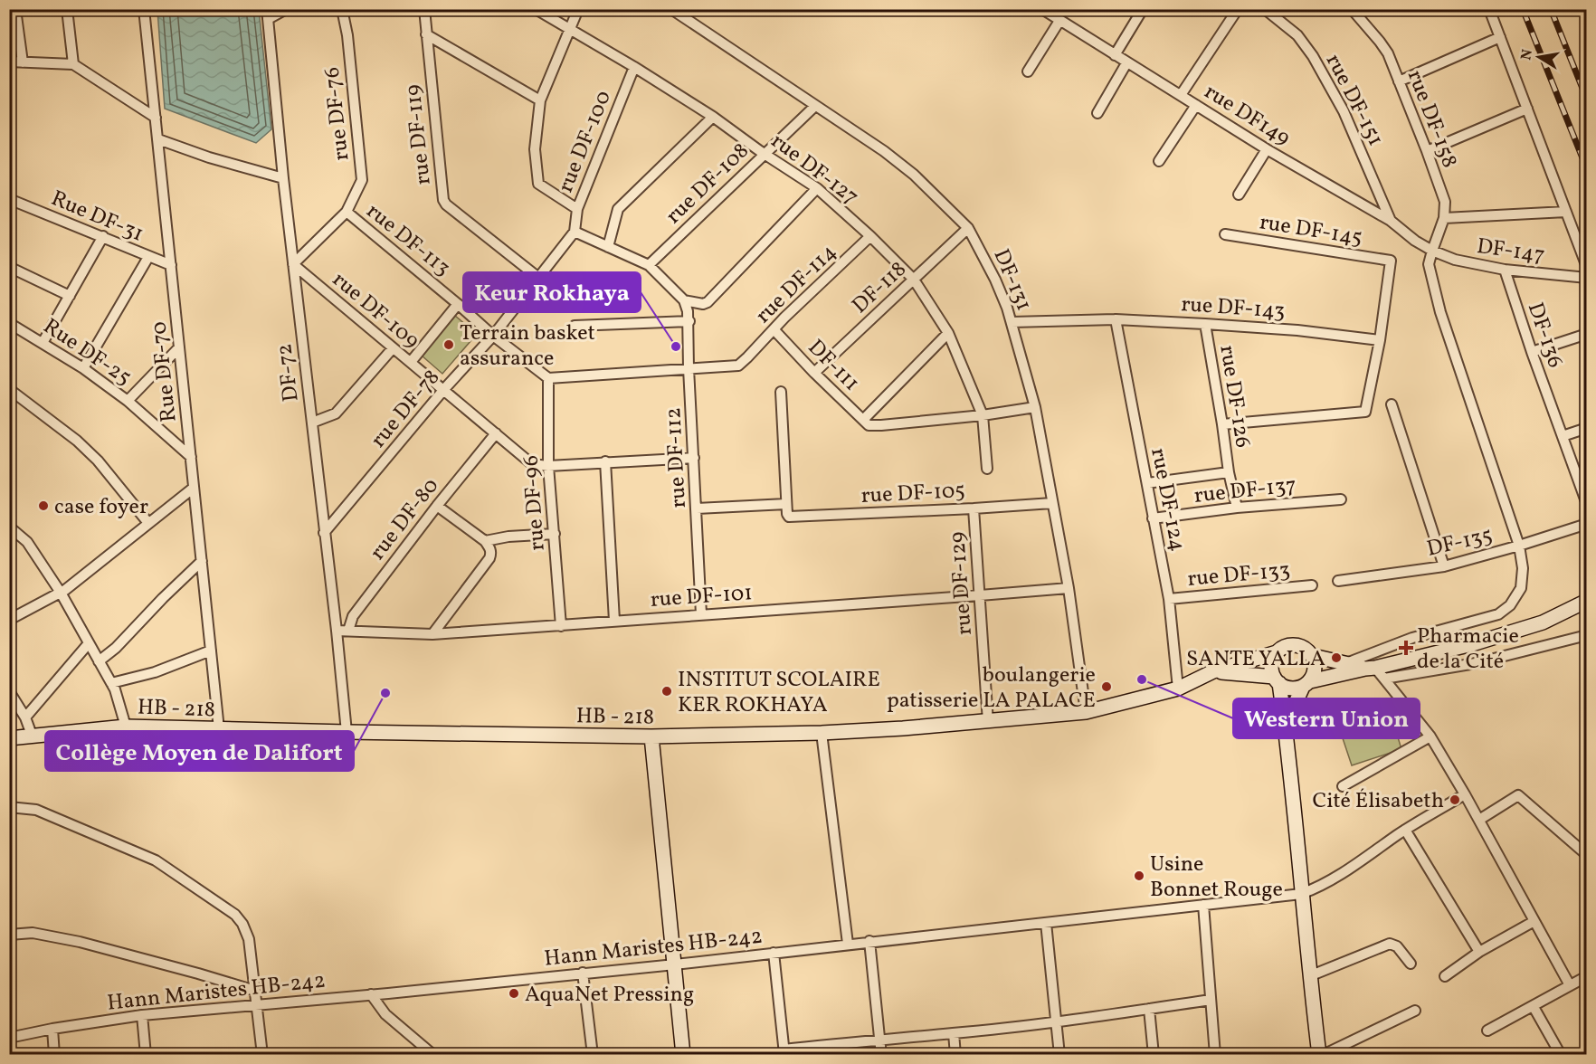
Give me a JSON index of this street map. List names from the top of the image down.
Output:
{
  "streets": {
    "main road": ["HB - 218"],
    "street": [
      "rue DF-151",
      "rue DF-76",
      "rue DF149",
      "rue DF-158",
      "rue DF-119",
      "rue DF-100",
      "rue DF-127",
      "rue DF-108",
      "Rue DF-31",
      "rue DF-145",
      "rue DF-113",
      "DF-147",
      "DF-131",
      "rue DF-114",
      "DF-118",
      "rue DF-143",
      "rue DF-109",
      "DF-136",
      "Rue DF-25",
      "DF-111",
      "Rue DF-70",
      "DF-72",
      "rue DF-126",
      "rue DF-78",
      "rue DF-112",
      "rue DF-137",
      "rue DF-105",
      "rue DF-124",
      "rue DF-96",
      "rue DF-80",
      "DF-135",
      "rue DF-133",
      "rue DF-129",
      "rue DF-101",
      "Hann Maristes HB-242"
    ]
  },
  "crossings": [
    ["rue DF-151", "rue DF149"],
    ["rue DF-76", "rue DF-113"],
    ["rue DF-76", "rue DF-109"],
    ["rue DF-76", "DF-72"],
    ["rue DF149", "rue DF-158"],
    ["rue DF149", "DF-147"],
    ["rue DF-158", "DF-147"],
    ["rue DF-158", "DF-135"],
    ["rue DF-119", "rue DF-78"],
    ["rue DF-100", "rue DF-127"],
    ["rue DF-100", "rue DF-78"],
    ["rue DF-127", "rue DF-108"],
    ["rue DF-127", "rue DF-114"],
    ["rue DF-127", "DF-118"],
    ["rue DF-108", "DF-131"],
    ["Rue DF-31", "Rue DF-70"],
    ["rue DF-145", "rue DF-143"],
    ["rue DF-113", "rue DF-78"],
    ["rue DF-113", "rue DF-96"],
    ["DF-147", "DF-136"],
    ["DF-131", "DF-118"],
    ["DF-131", "rue DF-143"],
    ["DF-131", "rue DF-105"],
    ["DF-131", "rue DF-101"],
    ["DF-131", "HB - 218"],
    ["rue DF-114", "DF-111"],
    ["rue DF-114", "rue DF-112"],
    ["DF-118", "DF-111"],
    ["rue DF-143", "rue DF-126"],
    ["rue DF-143", "rue DF-124"],
    ["rue DF-109", "DF-72"],
    ["rue DF-109", "rue DF-78"],
    ["rue DF-109", "rue DF-96"],
    ["rue DF-109", "rue DF-80"],
    ["Rue DF-25", "Rue DF-70"],
    ["Rue DF-70", "HB - 218"],
    ["DF-72", "rue DF-78"],
    ["DF-72", "rue DF-101"],
    ["DF-72", "HB - 218"],
    ["rue DF-126", "rue DF-137"],
    ["rue DF-112", "rue DF-101"],
    ["rue DF-137", "rue DF-124"],
    ["rue DF-105", "rue DF-129"],
    ["rue DF-124", "rue DF-133"],
    ["rue DF-124", "HB - 218"],
    ["rue DF-96", "rue DF-101"],
    ["rue DF-80", "rue DF-101"],
    ["rue DF-129", "rue DF-101"],
    ["rue DF-129", "HB - 218"]
  ],
  "places": {
    "other": [
      "Terrain basket assurance",
      "Keur Rokhaya",
      "case foyer",
      "SANTE YALLA",
      "Western Union",
      "boulangerie patisserie LA PALACE",
      "INSTITUT SCOLAIRE KER ROKHAYA",
      "Collège Moyen de Dalifort",
      "Cité Élisabeth",
      "Usine Bonnet Rouge",
      "AquaNet Pressing"
    ],
    "health": ["Pharmacie de la Cité"]
  },
  "north": "left"
}
